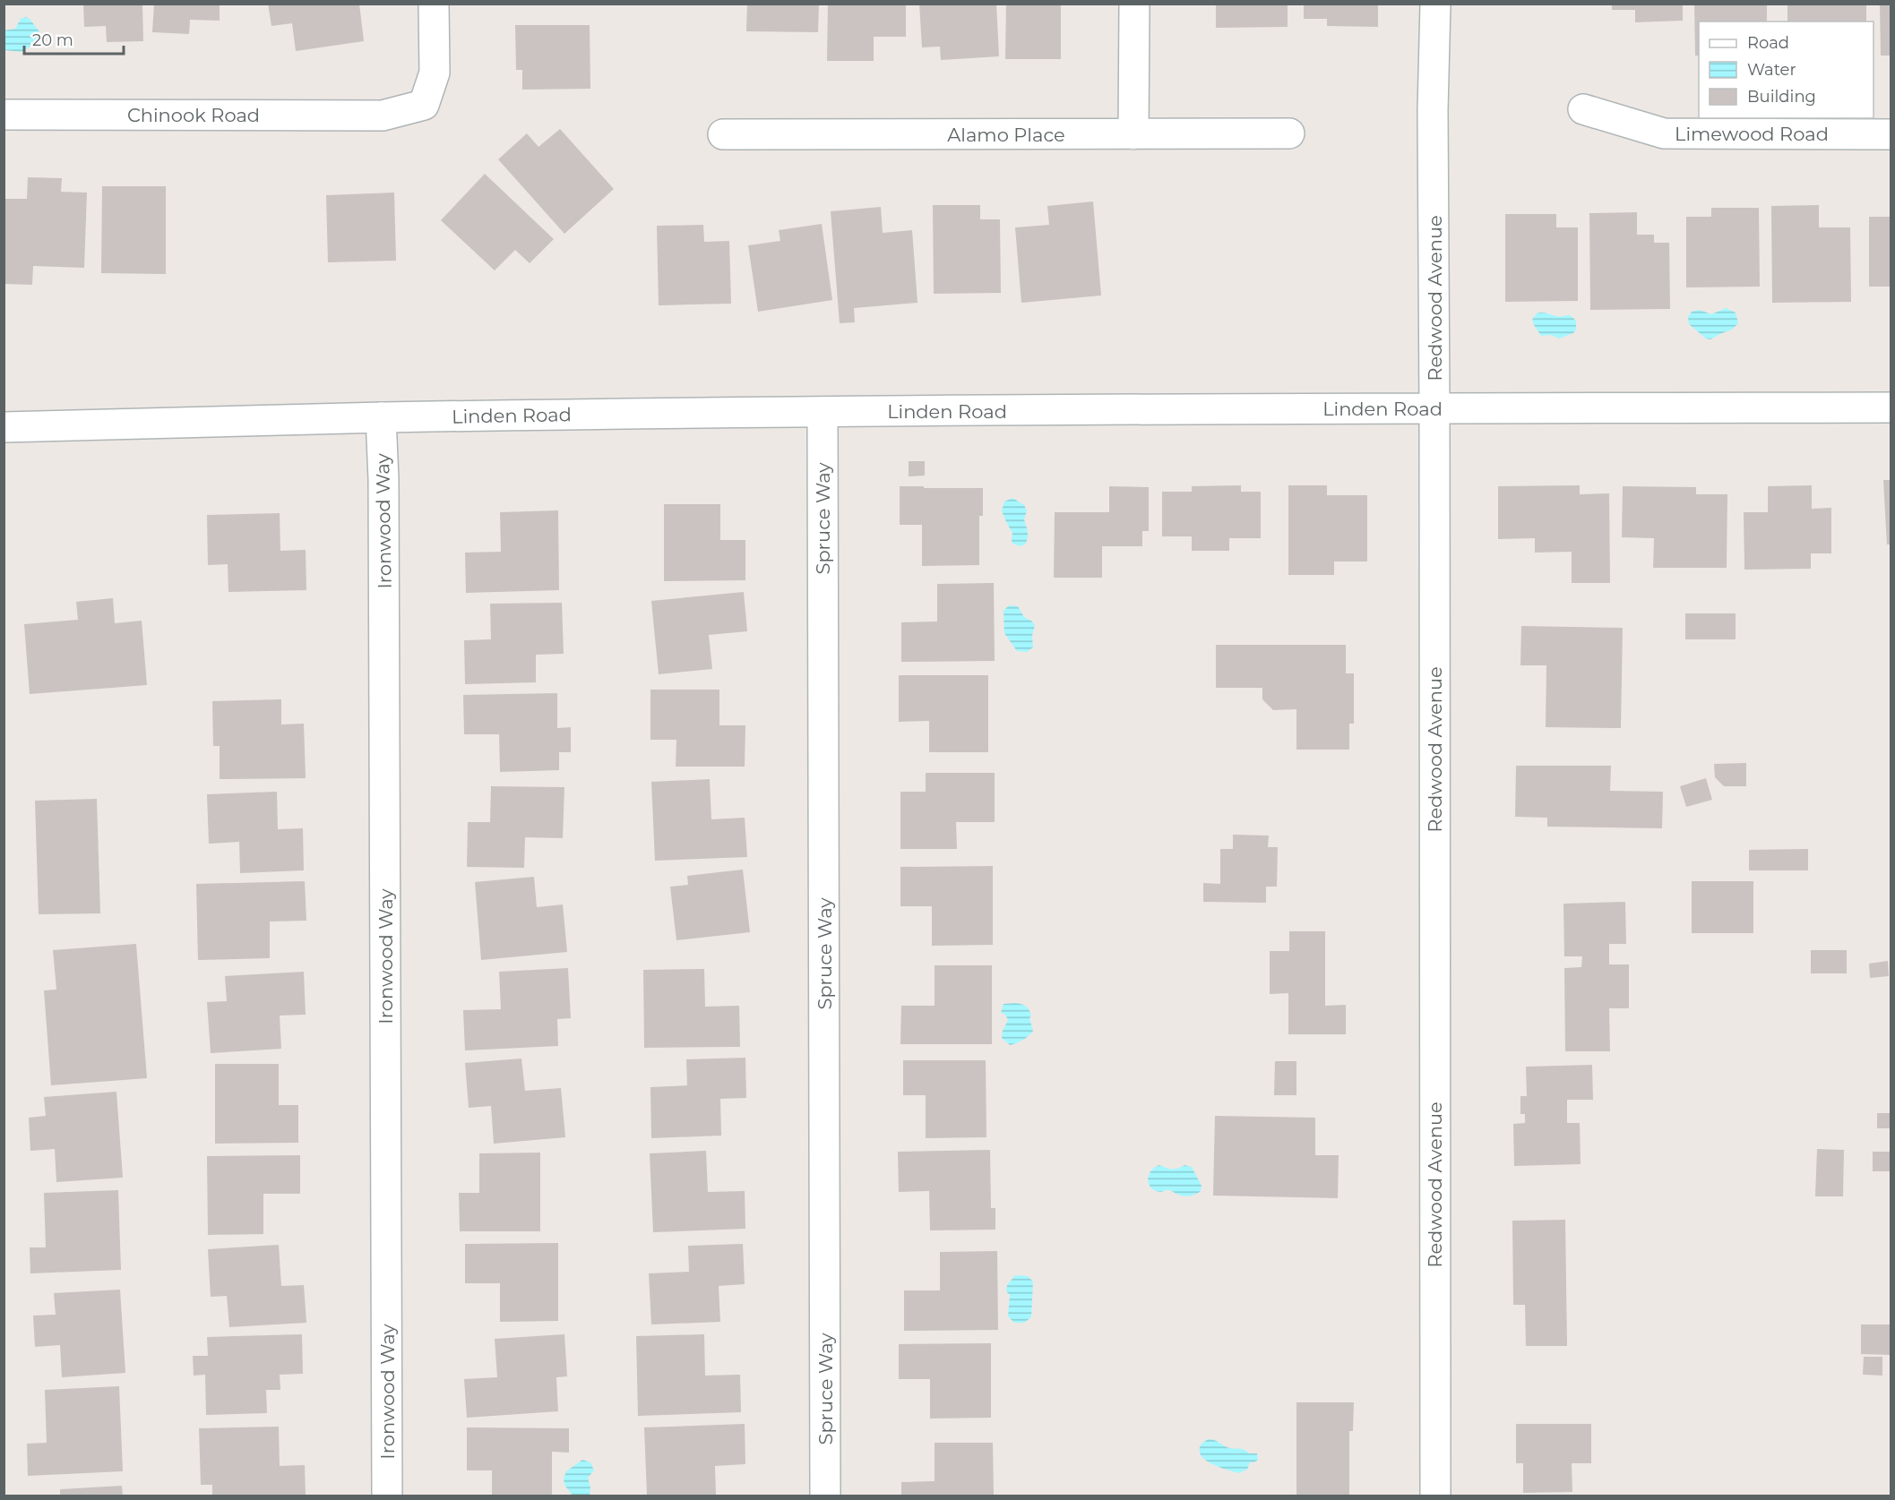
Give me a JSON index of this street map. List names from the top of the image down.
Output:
{
  "streets": {
    "street": [
      "Chinook Road",
      "Limewood Road",
      "Alamo Place",
      "Redwood Avenue",
      "Linden Road",
      "Spruce Way",
      "Ironwood Way"
    ]
  },
  "crossings": [
    ["Redwood Avenue", "Linden Road"],
    ["Linden Road", "Spruce Way"],
    ["Linden Road", "Ironwood Way"]
  ],
  "legend": ["Road", "Water", "Building"],
  "scale_bar": "20 m"
}
